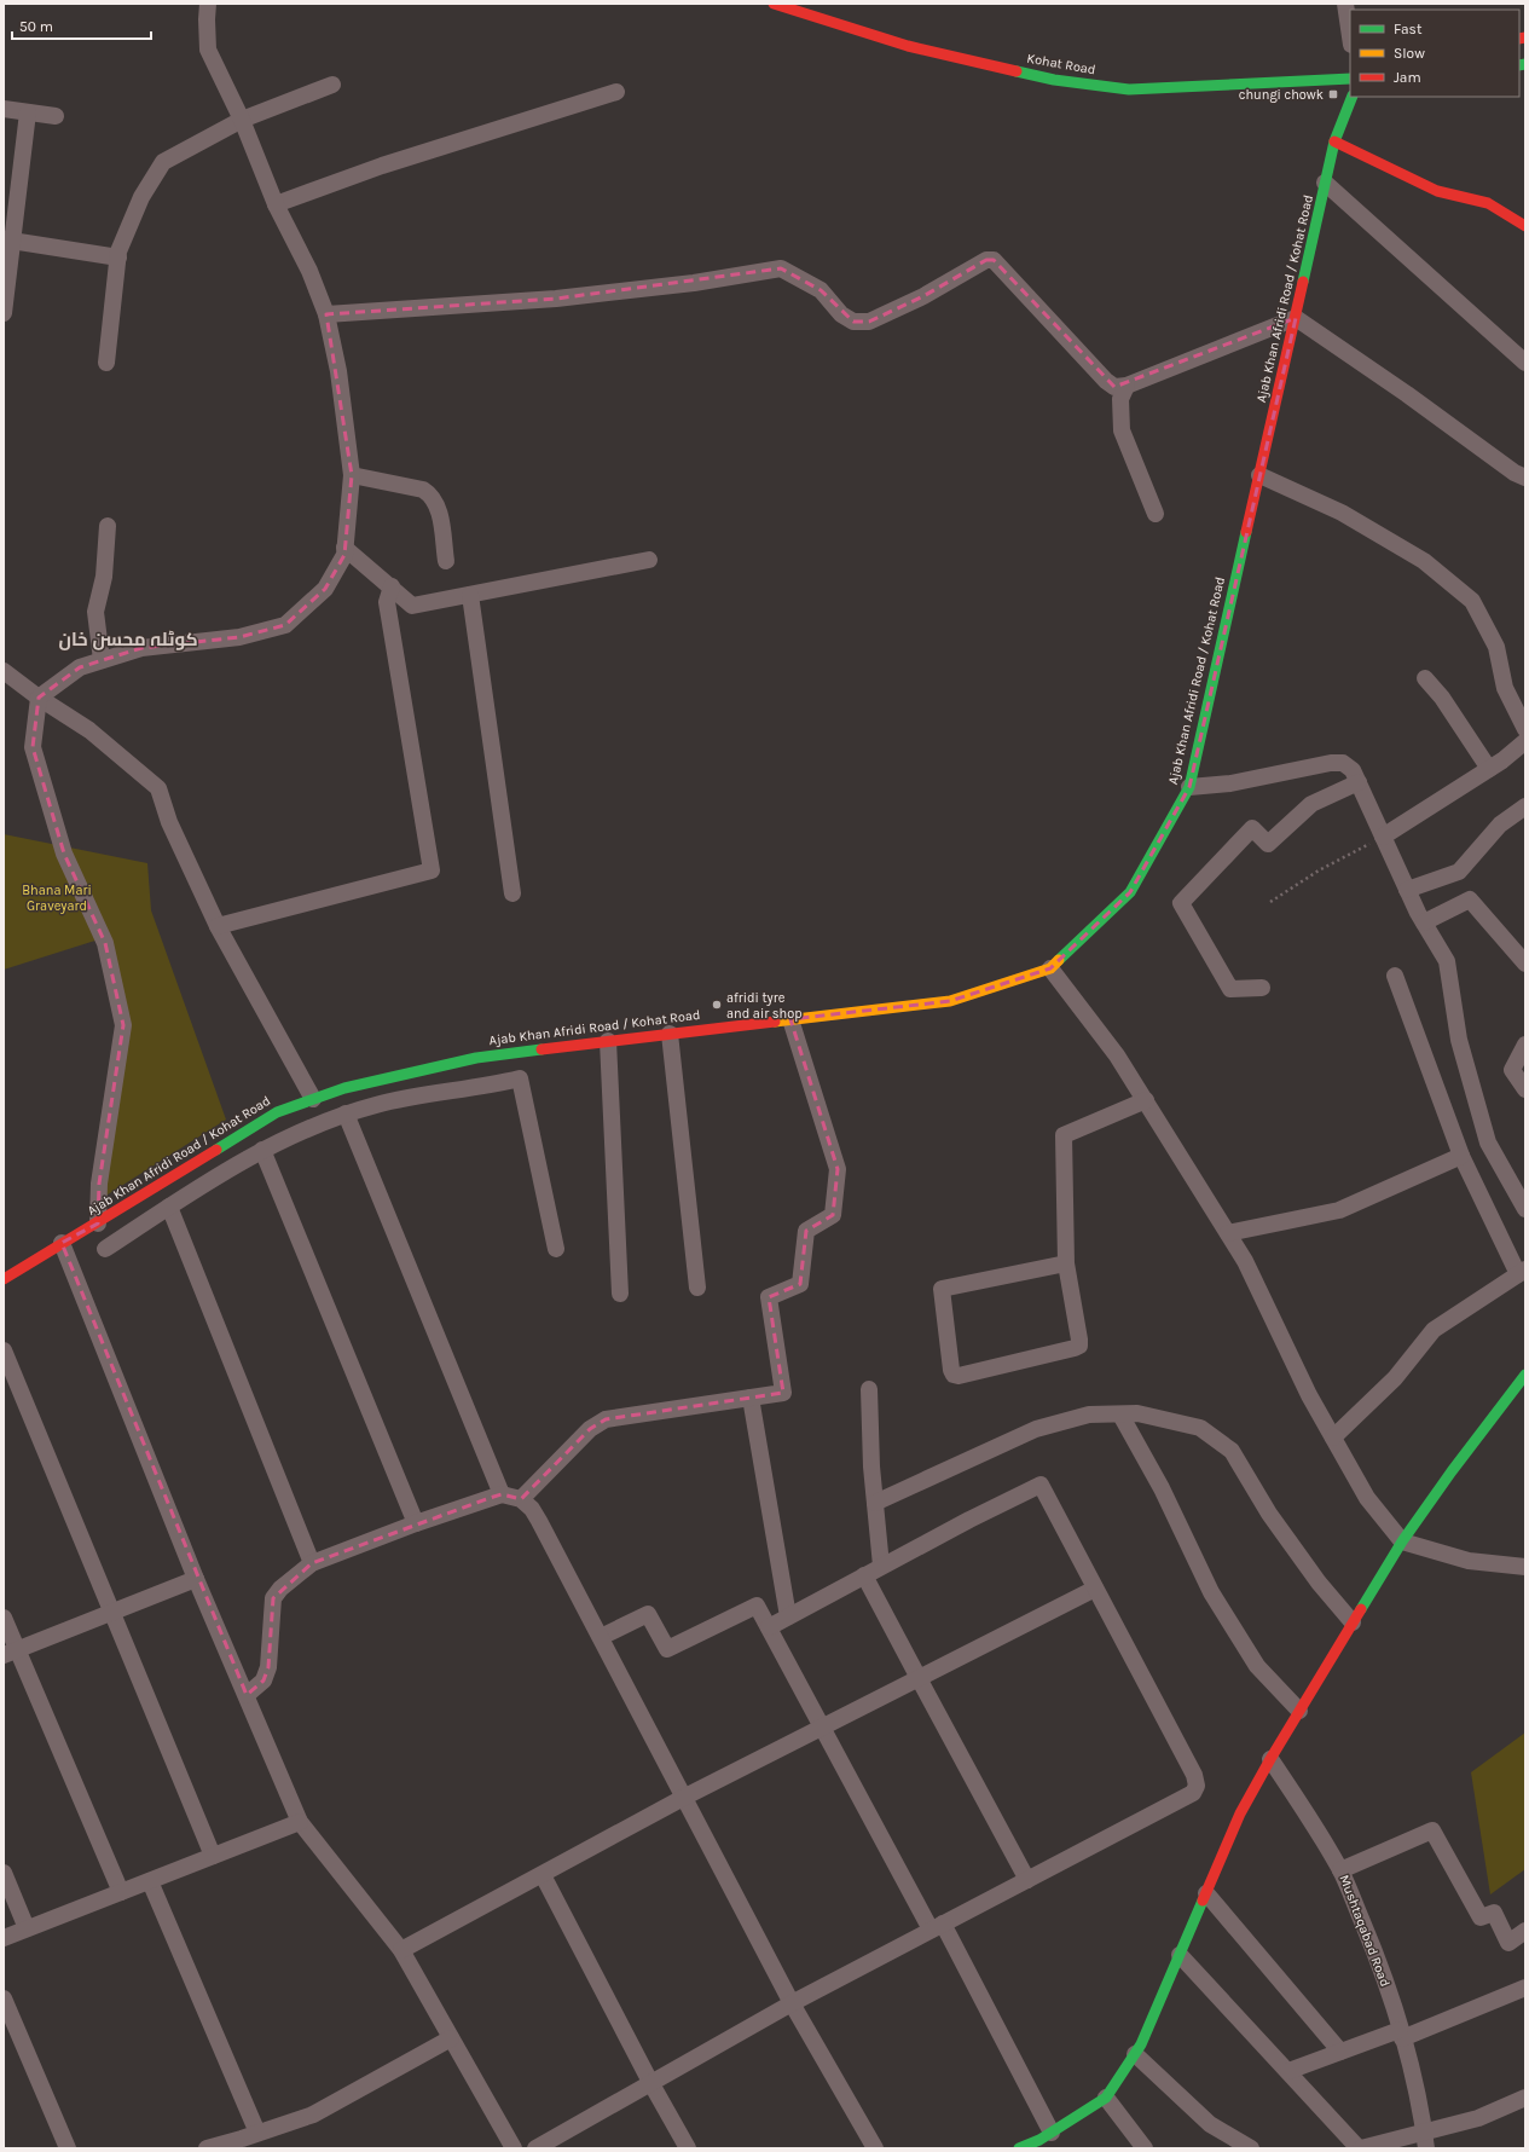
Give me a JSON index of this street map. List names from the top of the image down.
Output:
{
  "streets": {
    "main road": ["Kohat Road", "Ajab Khan Afridi Road / Kohat Road"],
    "street": ["Mushtaqabad Road"]
  },
  "districts": ["کوٹلہ محسن خان"],
  "parks": ["Bhana Mari Graveyard"],
  "places": {
    "transit": ["chungi chowk"],
    "other": ["afridi tyre and air shop"]
  },
  "legend": ["Fast", "Slow", "Jam"],
  "scale_bar": "50 m"
}
